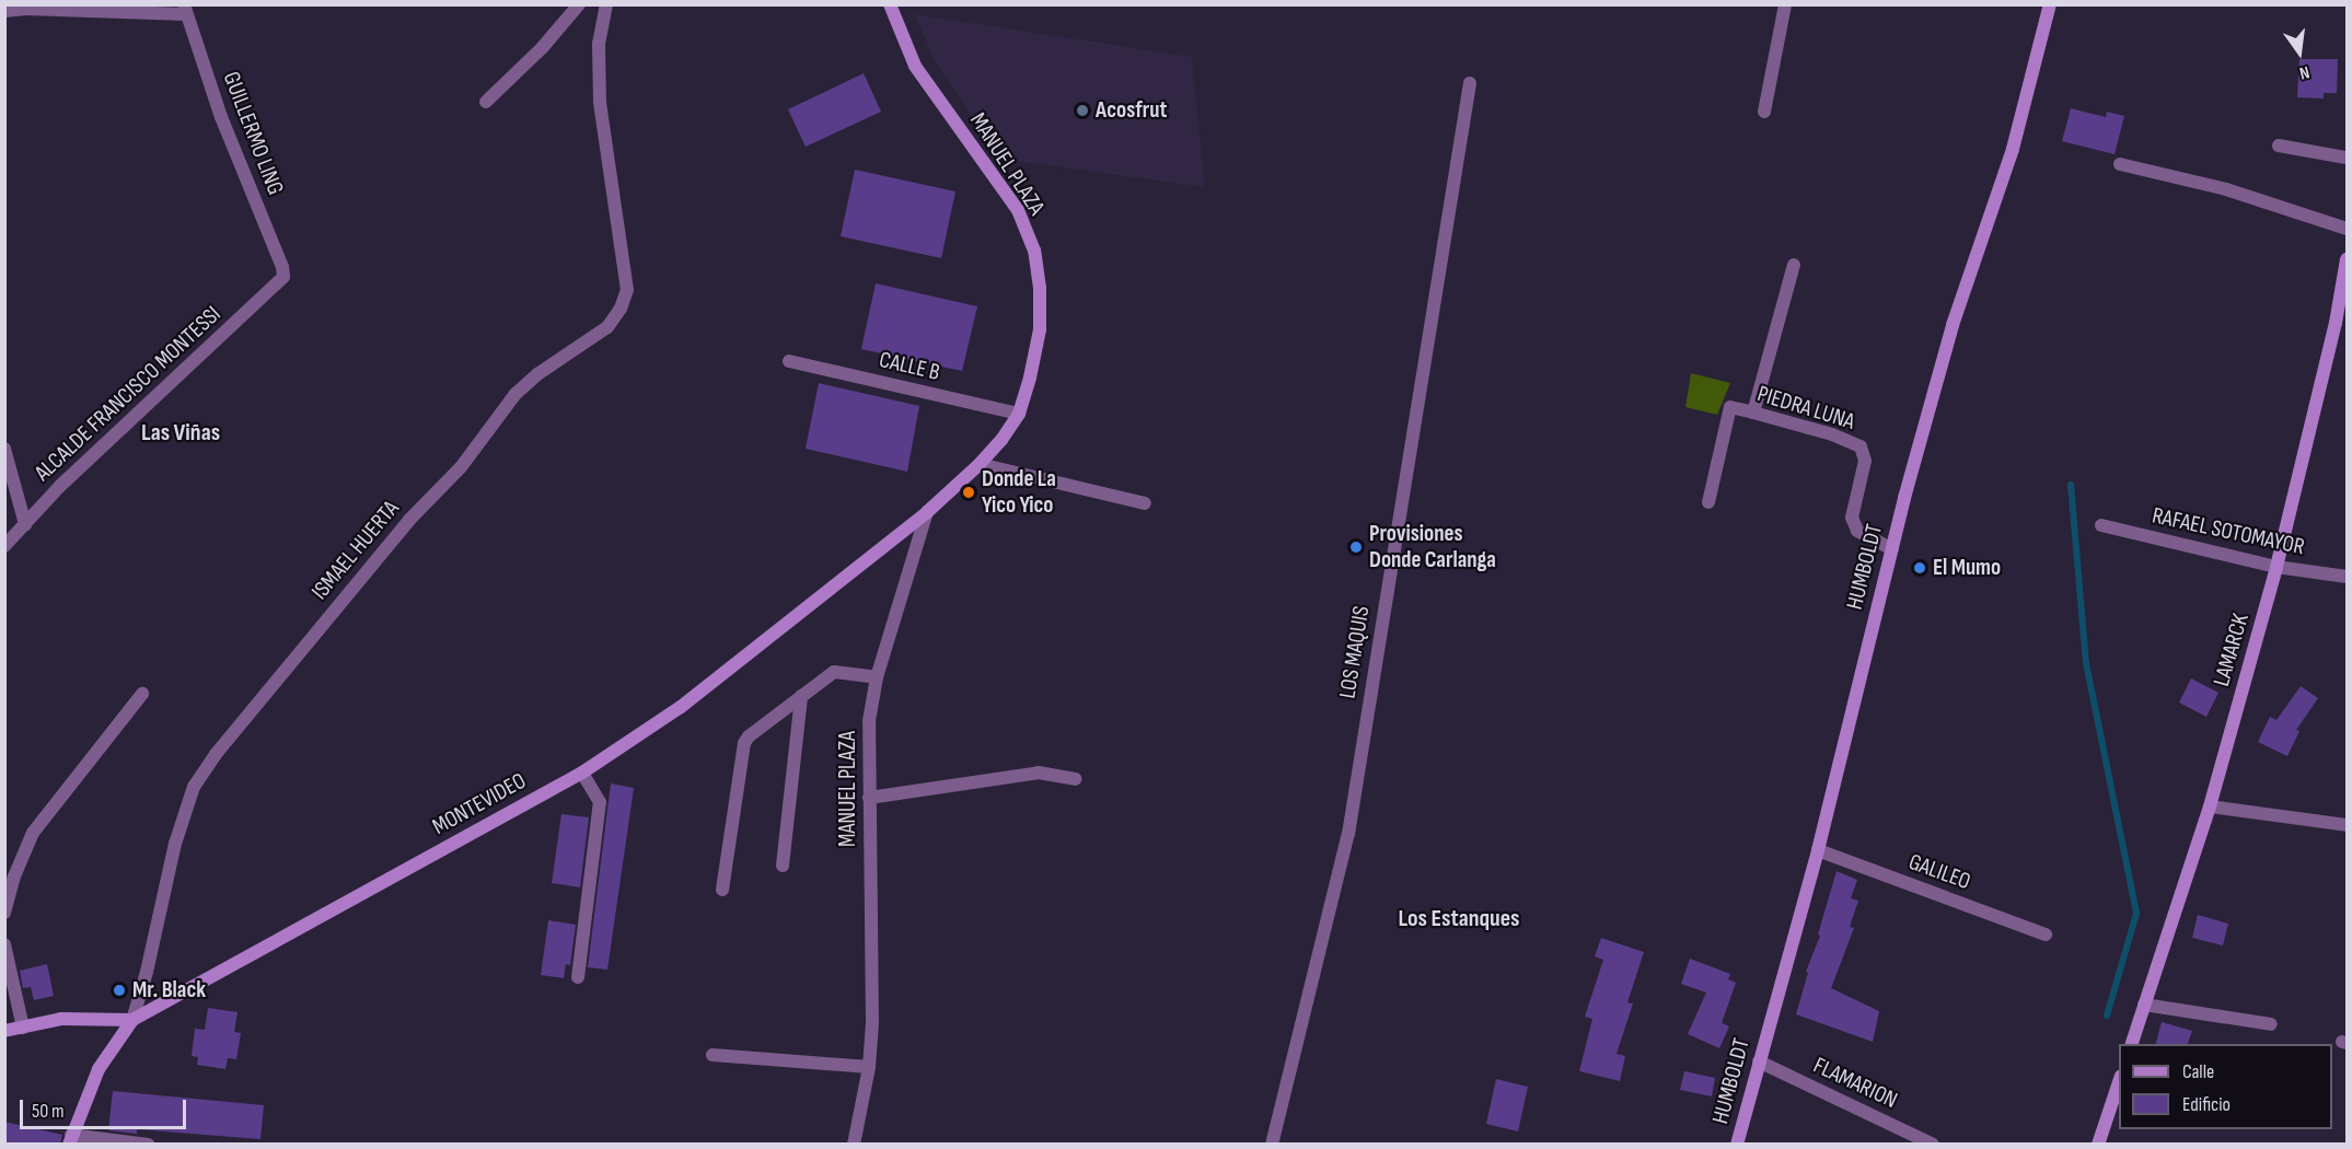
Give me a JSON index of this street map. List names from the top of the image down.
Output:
{
  "streets": {
    "main road": [
      "MANUEL PLAZA",
      "ISMAEL HUERTA",
      "HUMBOLDT",
      "LAMARCK",
      "MONTEVIDEO"
    ],
    "street": [
      "GUILLERMO LING",
      "CALLE B",
      "ALCALDE FRANCISCO MONTESSI",
      "PIEDRA LUNA",
      "RAFAEL SOTOMAYOR",
      "LOS MAQUIS",
      "GALILEO",
      "FLAMARION"
    ]
  },
  "crossings": [
    ["GUILLERMO LING", "ALCALDE FRANCISCO MONTESSI"],
    ["MANUEL PLAZA", "CALLE B"],
    ["MANUEL PLAZA", "MONTEVIDEO"],
    ["PIEDRA LUNA", "HUMBOLDT"],
    ["RAFAEL SOTOMAYOR", "LAMARCK"],
    ["ISMAEL HUERTA", "MONTEVIDEO"],
    ["HUMBOLDT", "GALILEO"],
    ["HUMBOLDT", "FLAMARION"]
  ],
  "districts": ["Las Viñas", "Los Estanques"],
  "places": [
    "Acosfrut",
    "Donde La Yico Yico",
    "Provisiones Donde Carlanga",
    "El Mumo",
    "Mr. Black"
  ],
  "legend": ["Calle", "Edificio"],
  "scale_bar": "50 m",
  "north": "bottom"
}
